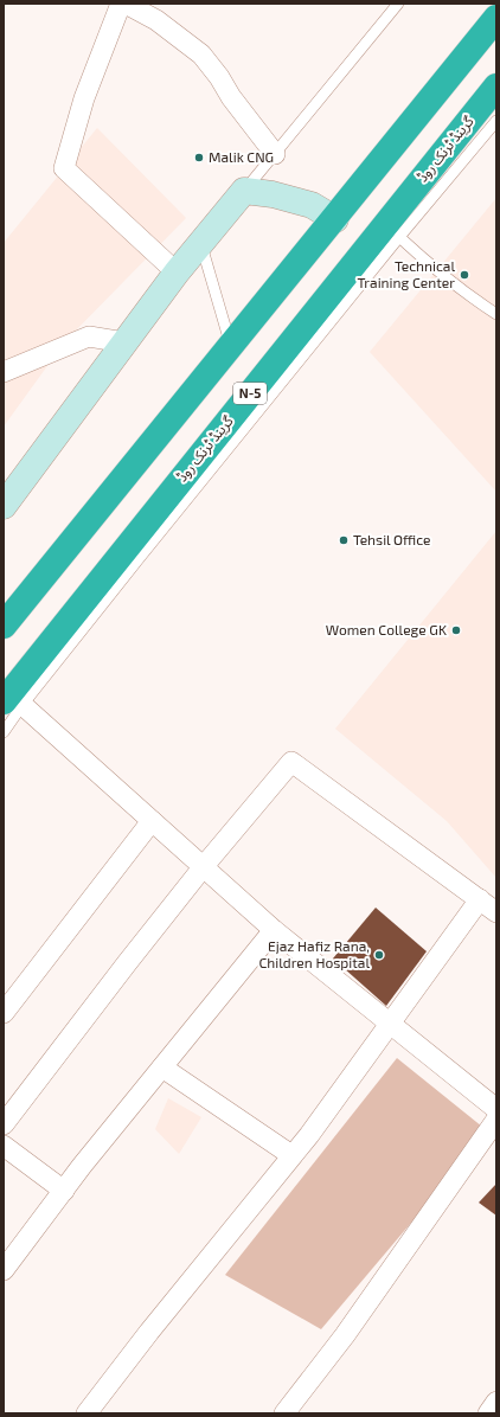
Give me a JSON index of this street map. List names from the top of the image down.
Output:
{
  "streets": {
    "highway": ["گرینڈ ٹرنک روڈ", "N-5"]
  },
  "places": [
    "Malik CNG",
    "Technical Training Center",
    "Tehsil Office",
    "Women College GK",
    "Ejaz Hafiz Rana, Children Hospital"
  ]
}
